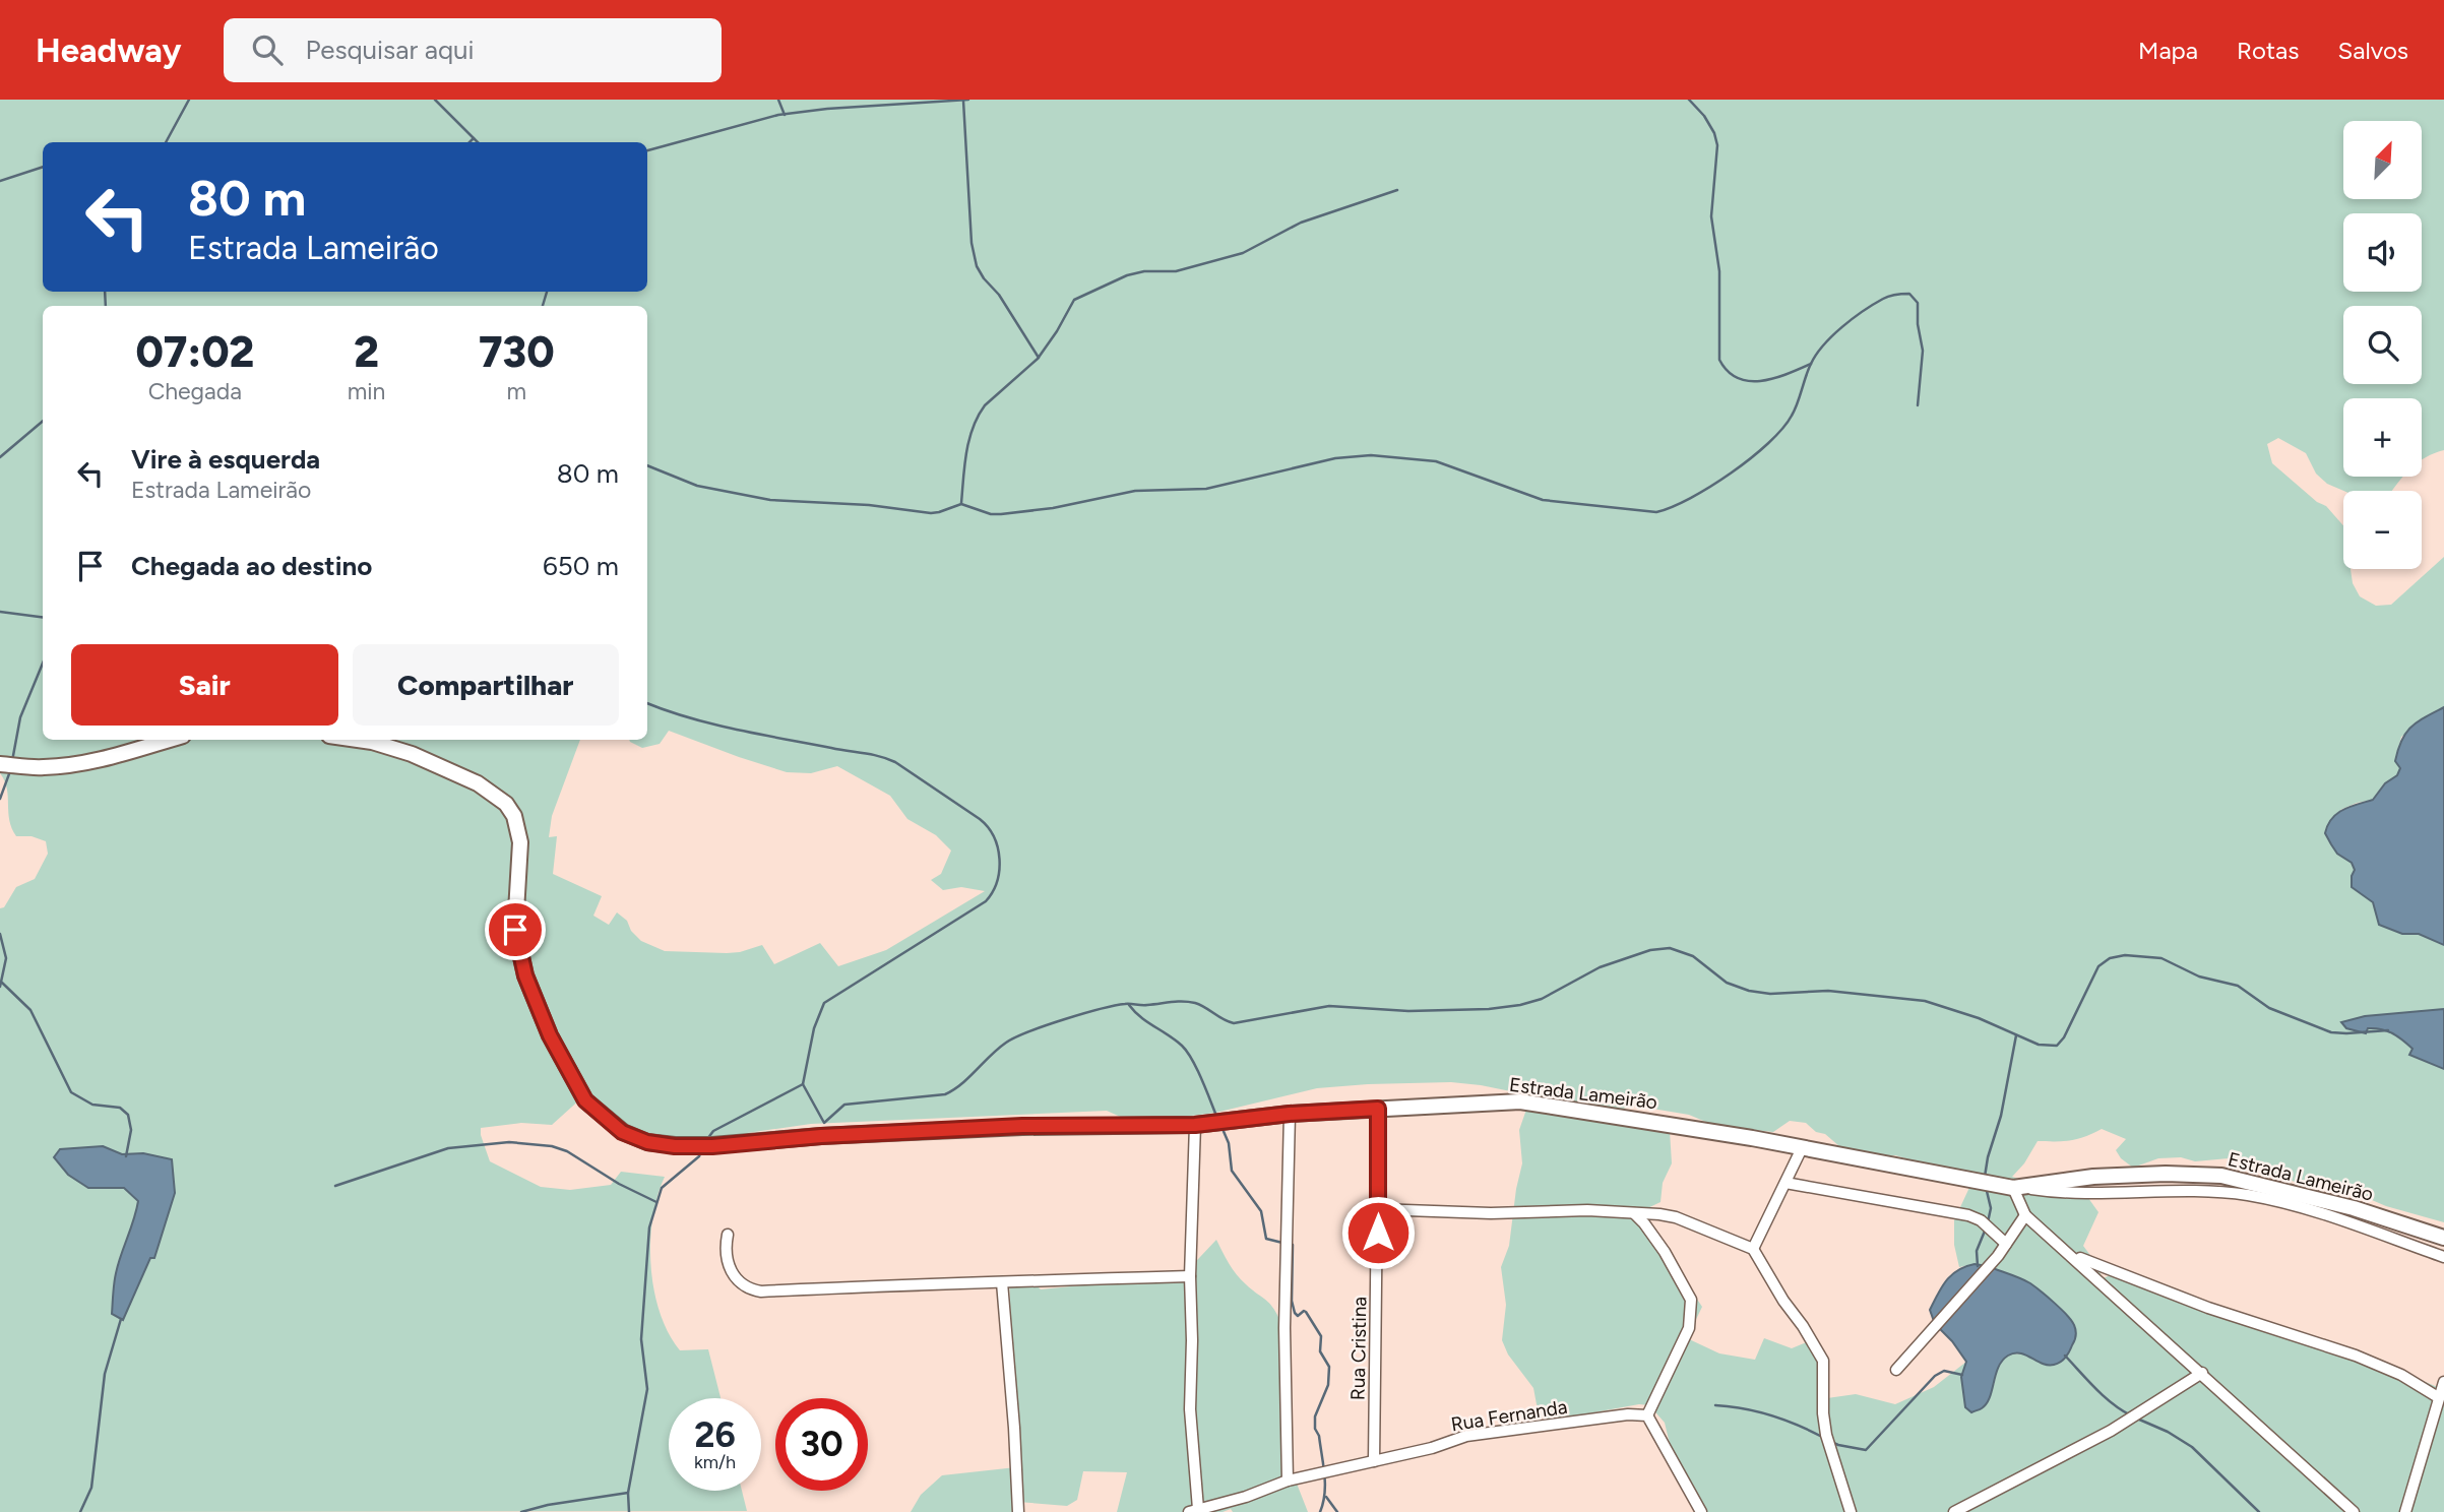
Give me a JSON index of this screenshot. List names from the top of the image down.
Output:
{
  "streets": {
    "street": ["Estrada Lameirão", "Rua Cristina", "Rua Fernanda"]
  },
  "crossings": [
    ["Estrada Lameirão", "Rua Cristina"],
    ["Rua Cristina", "Rua Fernanda"]
  ],
  "north": "top right",
  "page": {
    "header": "Headway",
    "search": "Pesquisar aqui",
    "nav": ["Mapa", "Rotas", "Salvos"],
    "map_buttons": ["+", "−"],
    "turn": ["80 m", "Estrada Lameirão"],
    "eta": [
      "07:02",
      "Chegada",
      "2",
      "min",
      "730",
      "m"
    ],
    "list": [
      {
        "name": "Vire à esquerda",
        "note": "Estrada Lameirão",
        "value": "80 m"
      },
      {
        "name": "Chegada ao destino",
        "value": "650 m"
      }
    ],
    "buttons": ["Sair", "Compartilhar"],
    "speed": "26 km/h",
    "limit": "30"
  }
}
